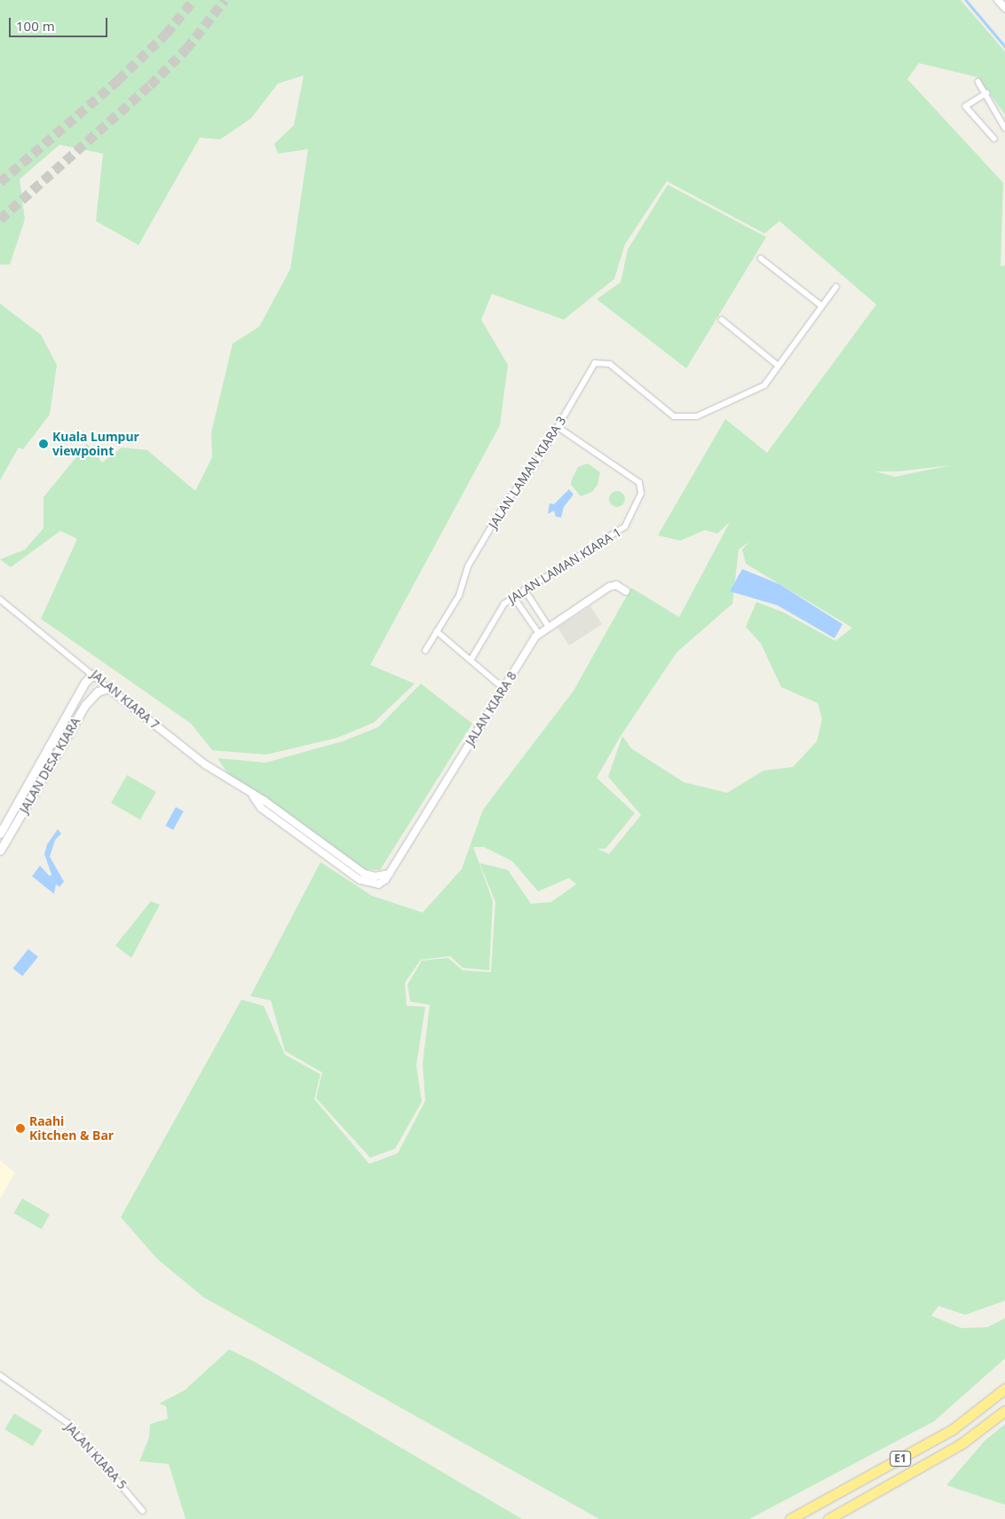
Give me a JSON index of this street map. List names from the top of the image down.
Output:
{
  "streets": {
    "highway": ["E1"],
    "main road": ["JALAN DESA KIARA"],
    "street": [
      "JALAN LAMAN KIARA 3",
      "JALAN LAMAN KIARA 1",
      "JALAN KIARA 7",
      "JALAN KIARA 8",
      "JALAN KIARA 5"
    ]
  },
  "crossings": [
    ["JALAN LAMAN KIARA 3", "JALAN LAMAN KIARA 1"],
    ["JALAN KIARA 7", "JALAN KIARA 8"],
    ["JALAN KIARA 7", "JALAN DESA KIARA"]
  ],
  "places": ["Kuala Lumpur viewpoint", "Raahi Kitchen & Bar"],
  "scale_bar": "100 m"
}
